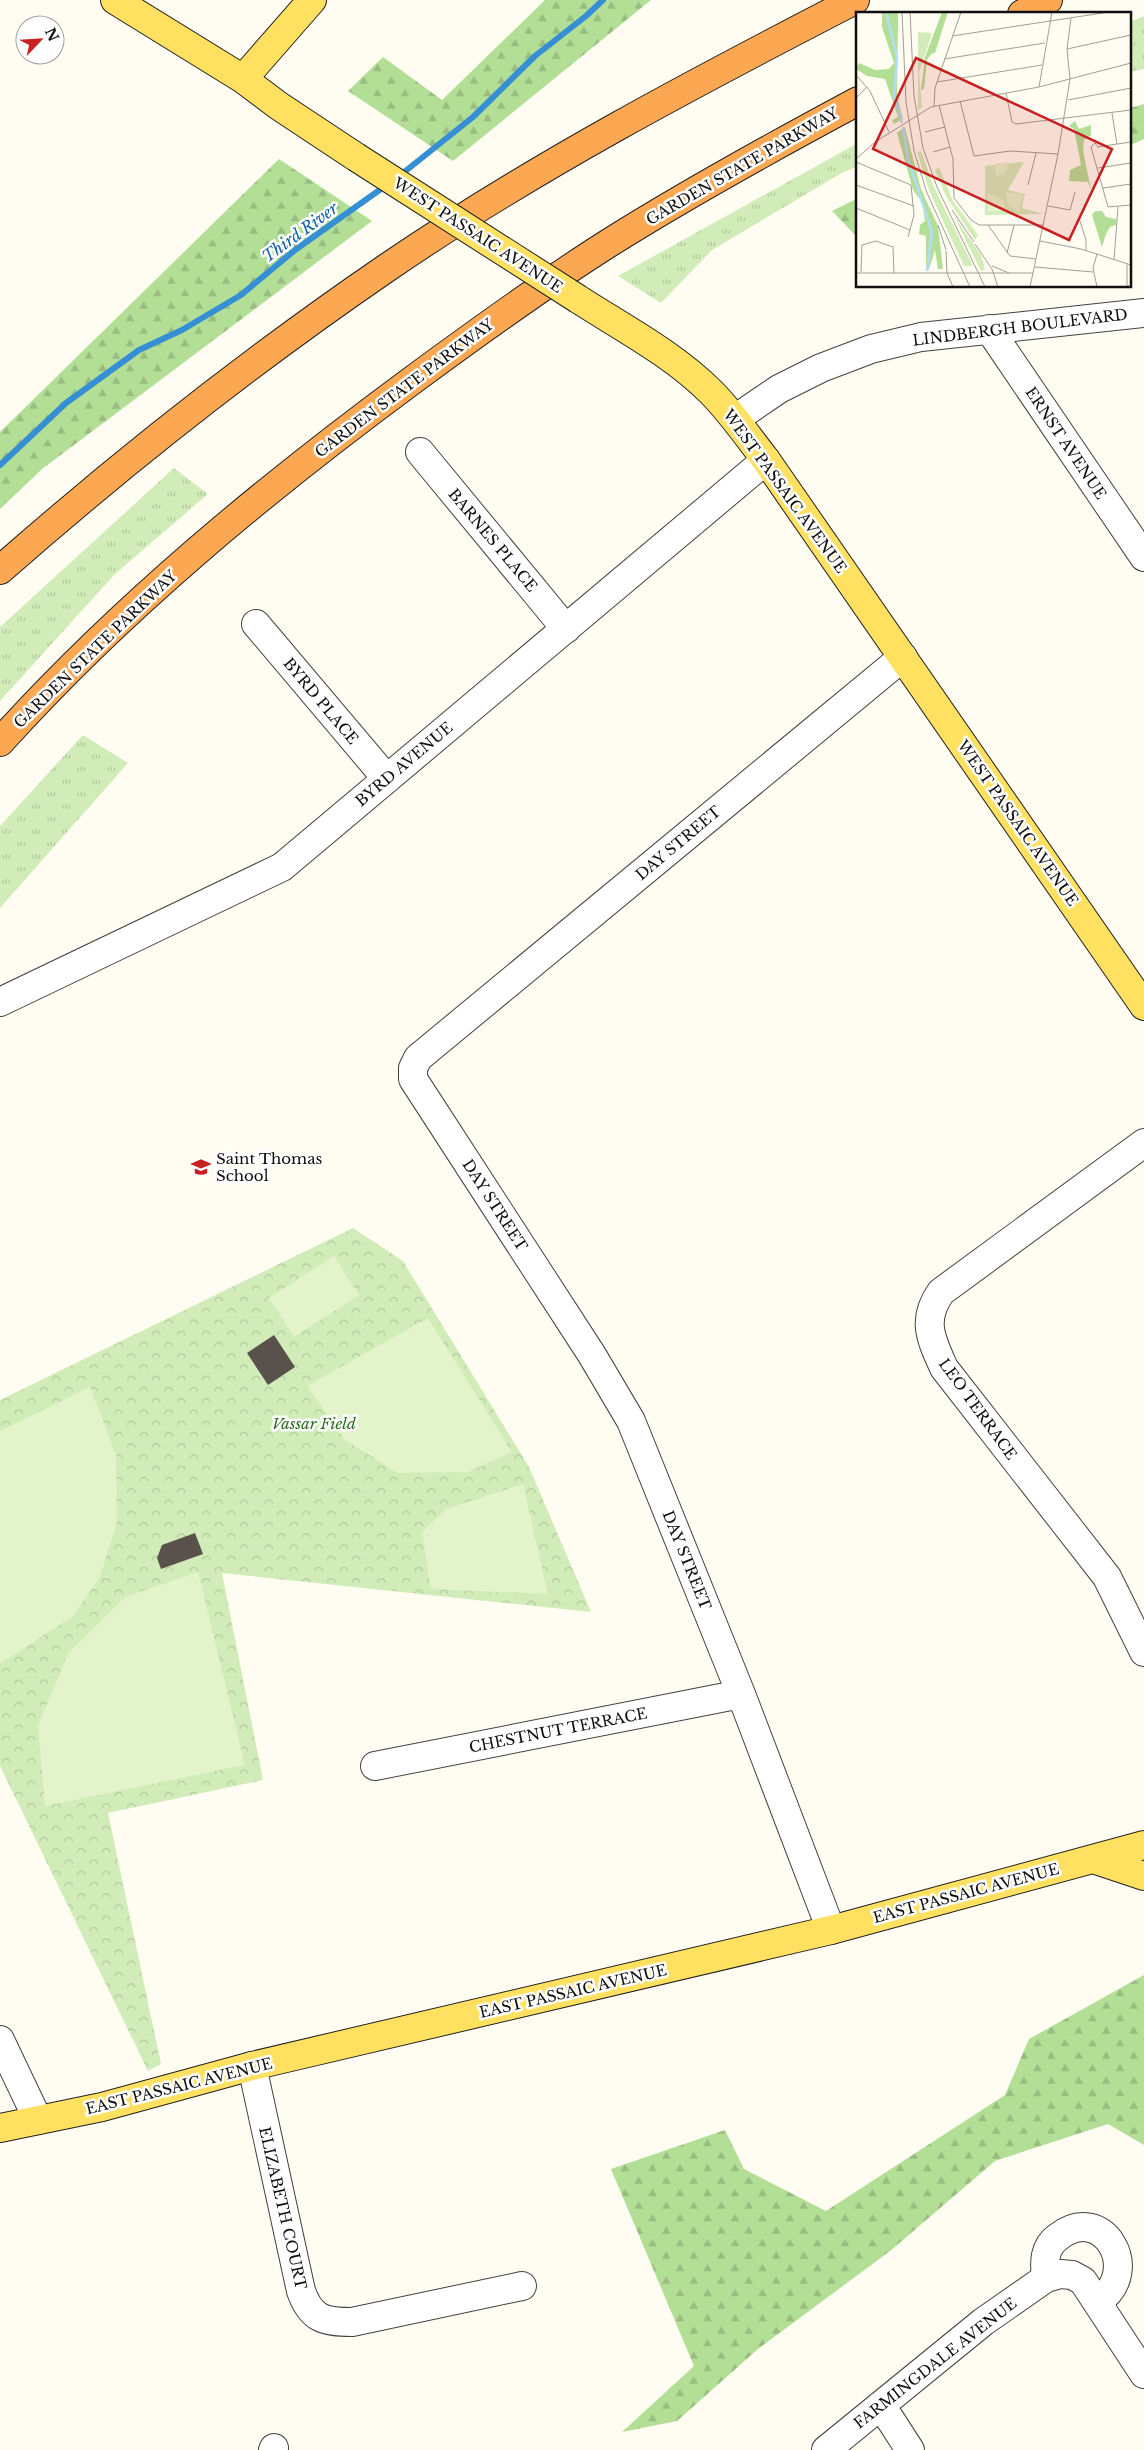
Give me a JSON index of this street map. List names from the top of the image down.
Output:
{
  "streets": {
    "highway": ["GARDEN STATE PARKWAY"],
    "main road": ["WEST PASSAIC AVENUE", "EAST PASSAIC AVENUE"],
    "street": [
      "LINDBERGH BOULEVARD",
      "ERNST AVENUE",
      "BARNES PLACE",
      "BYRD PLACE",
      "BYRD AVENUE",
      "DAY STREET",
      "LEO TERRACE",
      "CHESTNUT TERRACE",
      "ELIZABETH COURT",
      "FARMINGDALE AVENUE"
    ]
  },
  "crossings": [
    ["WEST PASSAIC AVENUE", "LINDBERGH BOULEVARD"],
    ["WEST PASSAIC AVENUE", "BYRD AVENUE"],
    ["WEST PASSAIC AVENUE", "DAY STREET"],
    ["LINDBERGH BOULEVARD", "ERNST AVENUE"],
    ["BARNES PLACE", "BYRD AVENUE"],
    ["BYRD PLACE", "BYRD AVENUE"],
    ["DAY STREET", "CHESTNUT TERRACE"],
    ["DAY STREET", "EAST PASSAIC AVENUE"],
    ["EAST PASSAIC AVENUE", "ELIZABETH COURT"]
  ],
  "water": ["Third River"],
  "parks": ["Vassar Field"],
  "places": {
    "school or university": ["Saint Thomas School"]
  },
  "north": "top right"
}
